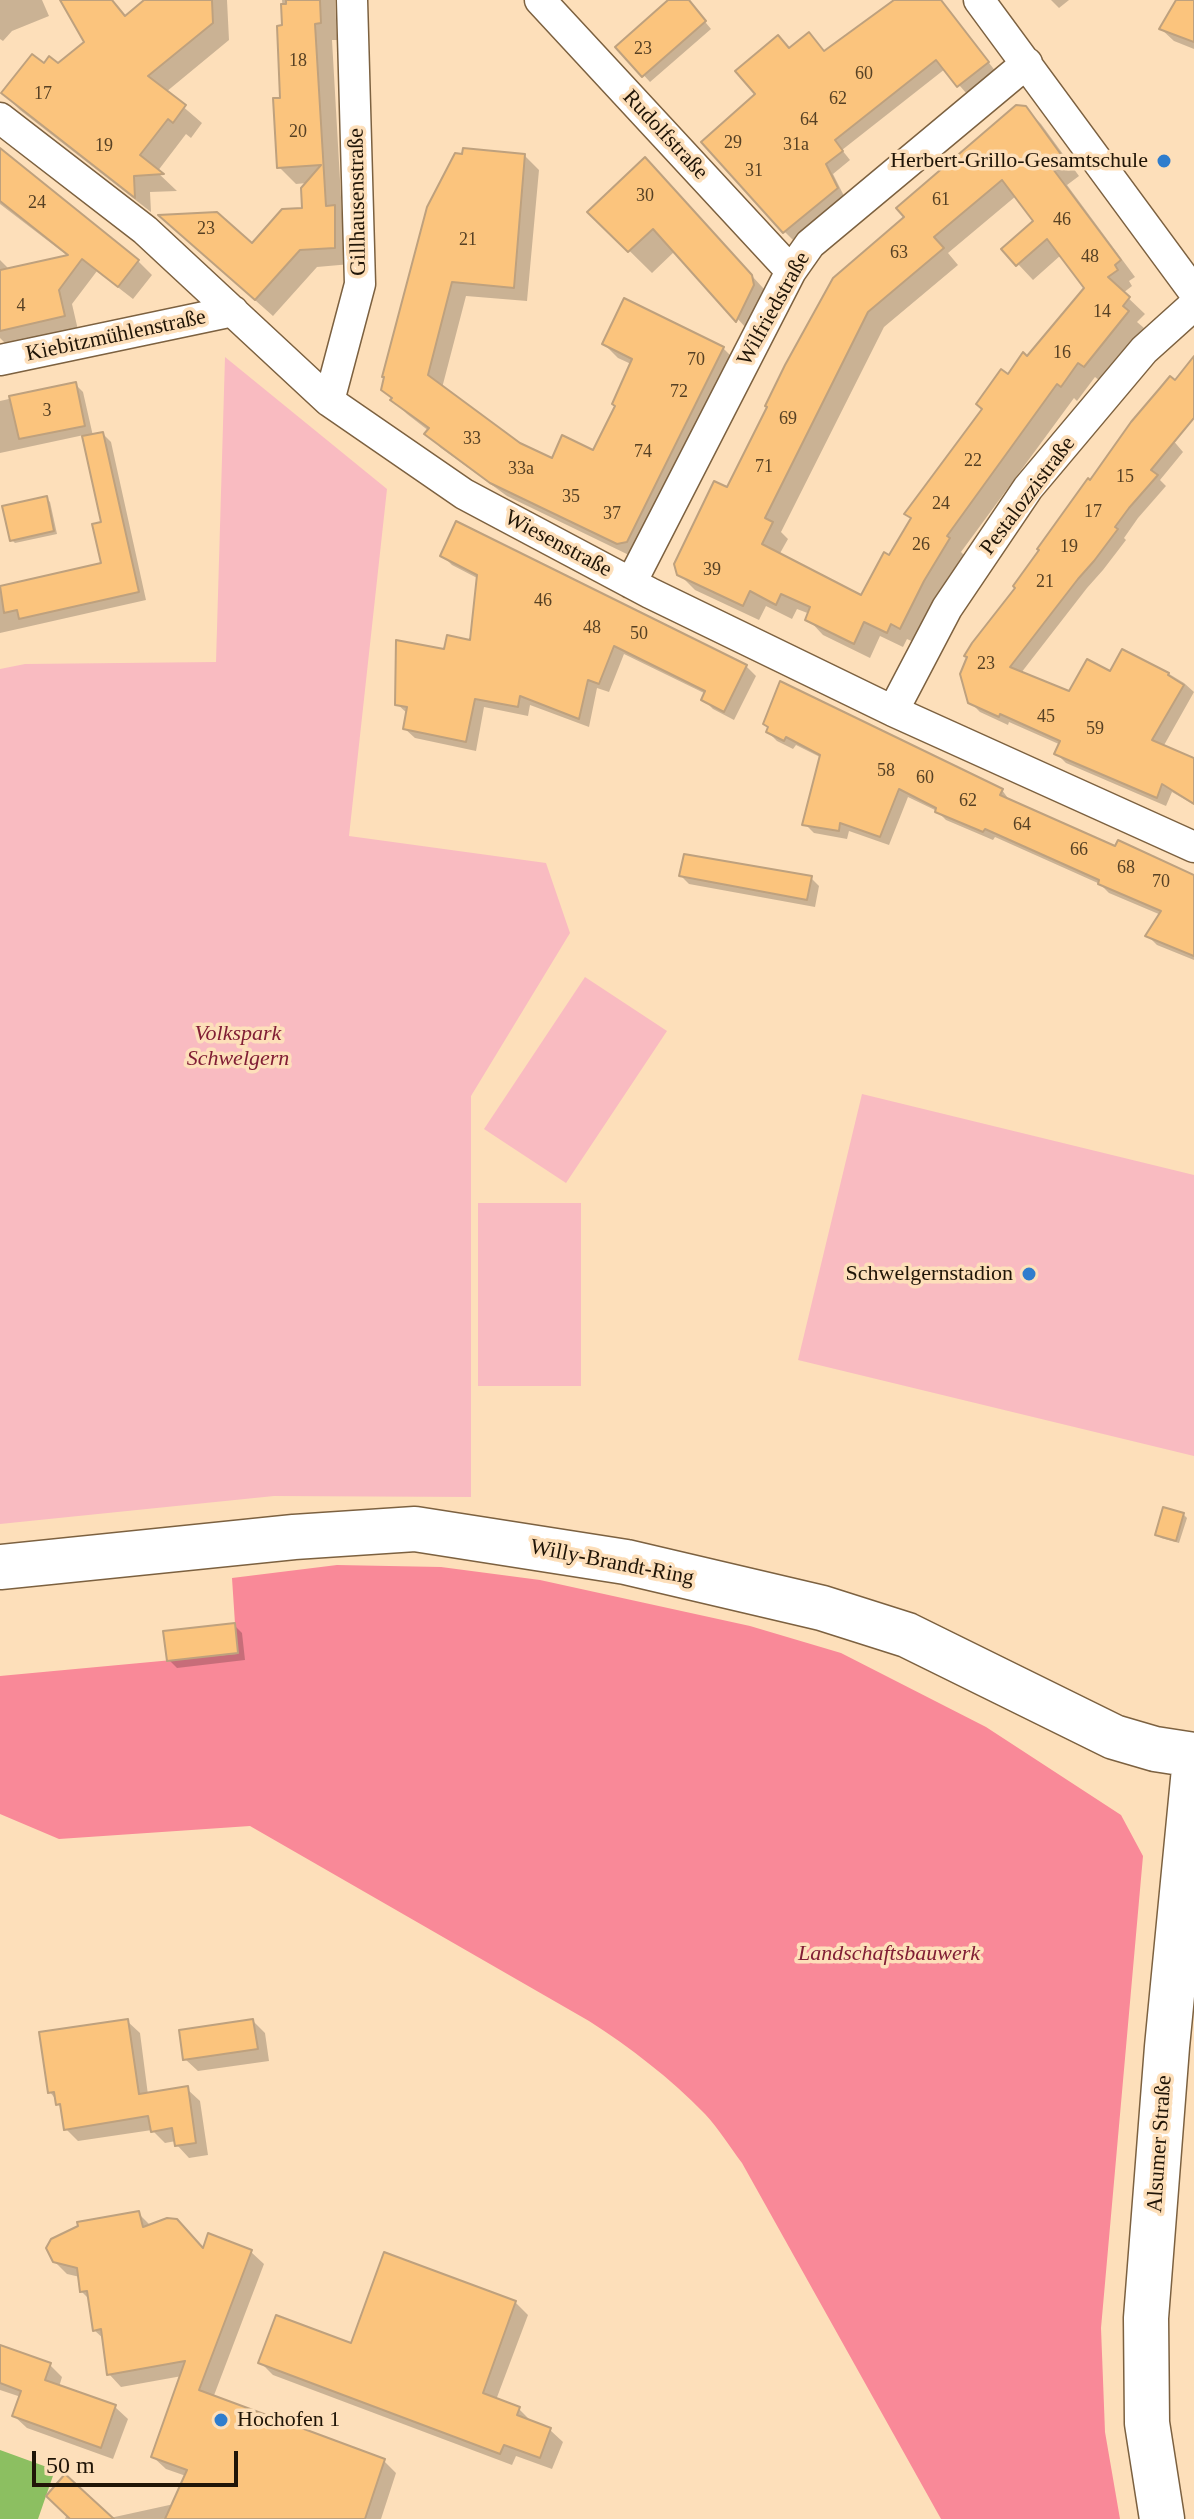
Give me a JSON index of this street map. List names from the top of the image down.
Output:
{
  "streets": {
    "main road": ["Willy-Brandt-Ring", "Alsumer Straße"],
    "street": [
      "Rudolfstraße",
      "Gillhausenstraße",
      "Wilfriedstraße",
      "Kiebitzmühlenstraße",
      "Pestalozzistraße",
      "Wiesenstraße"
    ]
  },
  "crossings": [
    ["Rudolfstraße", "Wilfriedstraße"],
    ["Gillhausenstraße", "Wiesenstraße"],
    ["Wilfriedstraße", "Wiesenstraße"],
    ["Kiebitzmühlenstraße", "Wiesenstraße"],
    ["Pestalozzistraße", "Wiesenstraße"]
  ],
  "parks": ["Volkspark Schwelgern", "Landschaftsbauwerk"],
  "places": ["Herbert-Grillo-Gesamtschule", "Schwelgernstadion", "Hochofen 1"],
  "house_numbers": [
    "23",
    "18",
    "60",
    "17",
    "62",
    "64",
    "20",
    "29",
    "31a",
    "19",
    "31",
    "30",
    "61",
    "24",
    "46",
    "23",
    "21",
    "63",
    "48",
    "4",
    "14",
    "16",
    "70",
    "72",
    "3",
    "69",
    "33",
    "74",
    "22",
    "71",
    "33a",
    "15",
    "35",
    "24",
    "17",
    "37",
    "26",
    "19",
    "39",
    "21",
    "46",
    "48",
    "50",
    "23",
    "45",
    "59",
    "58",
    "60",
    "62",
    "64",
    "66",
    "68",
    "70"
  ],
  "scale_bar": "50 m"
}
